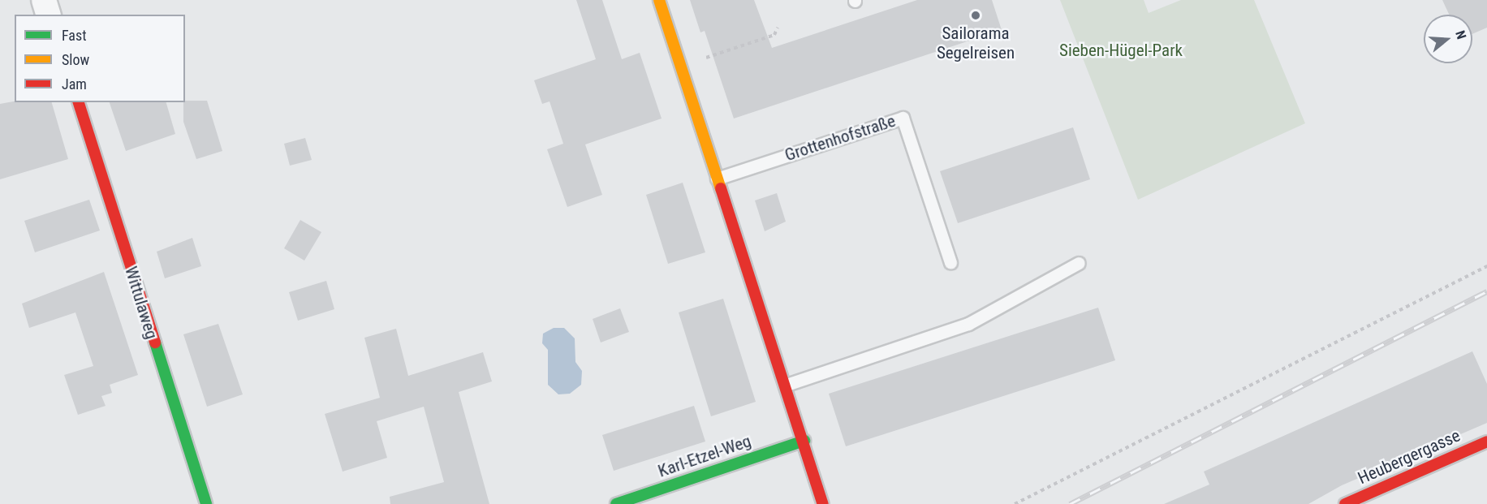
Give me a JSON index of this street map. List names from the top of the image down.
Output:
{
  "streets": {
    "street": ["Wittulaweg", "Karl-Etzel-Weg", "Heubergergasse"],
    "lane": ["Grottenhofstraße"]
  },
  "parks": ["Sieben-Hügel-Park"],
  "places": ["Sailorama Segelreisen"],
  "legend": ["Fast", "Slow", "Jam"],
  "north": "right"
}
